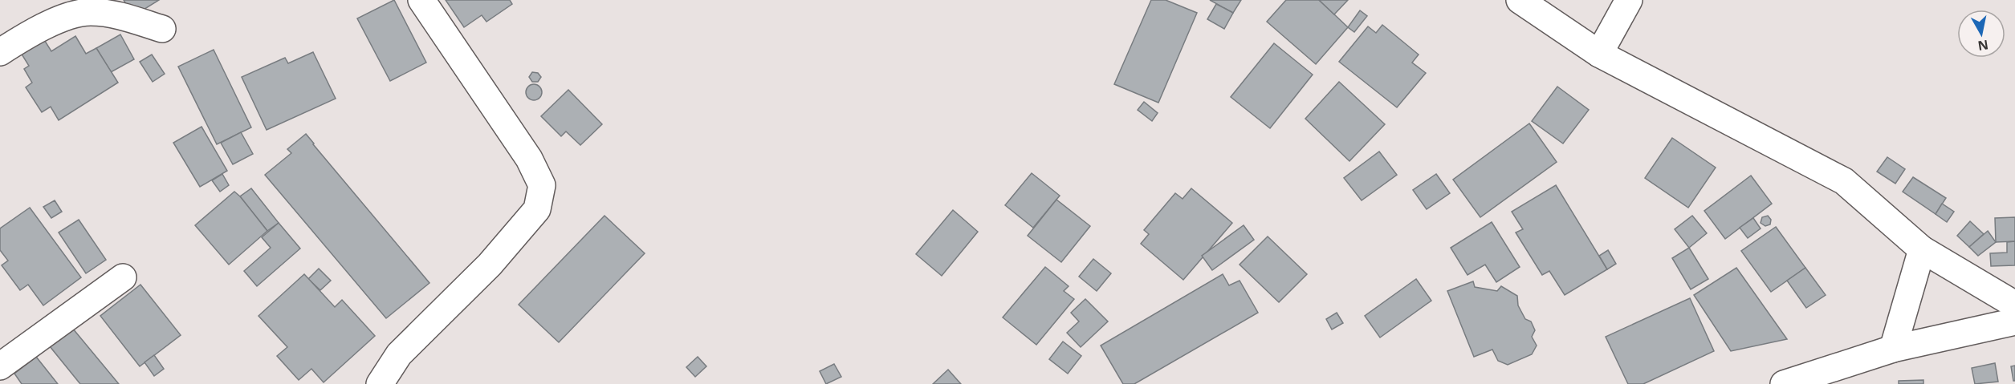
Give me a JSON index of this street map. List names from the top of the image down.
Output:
{
  "north": "bottom"
}
